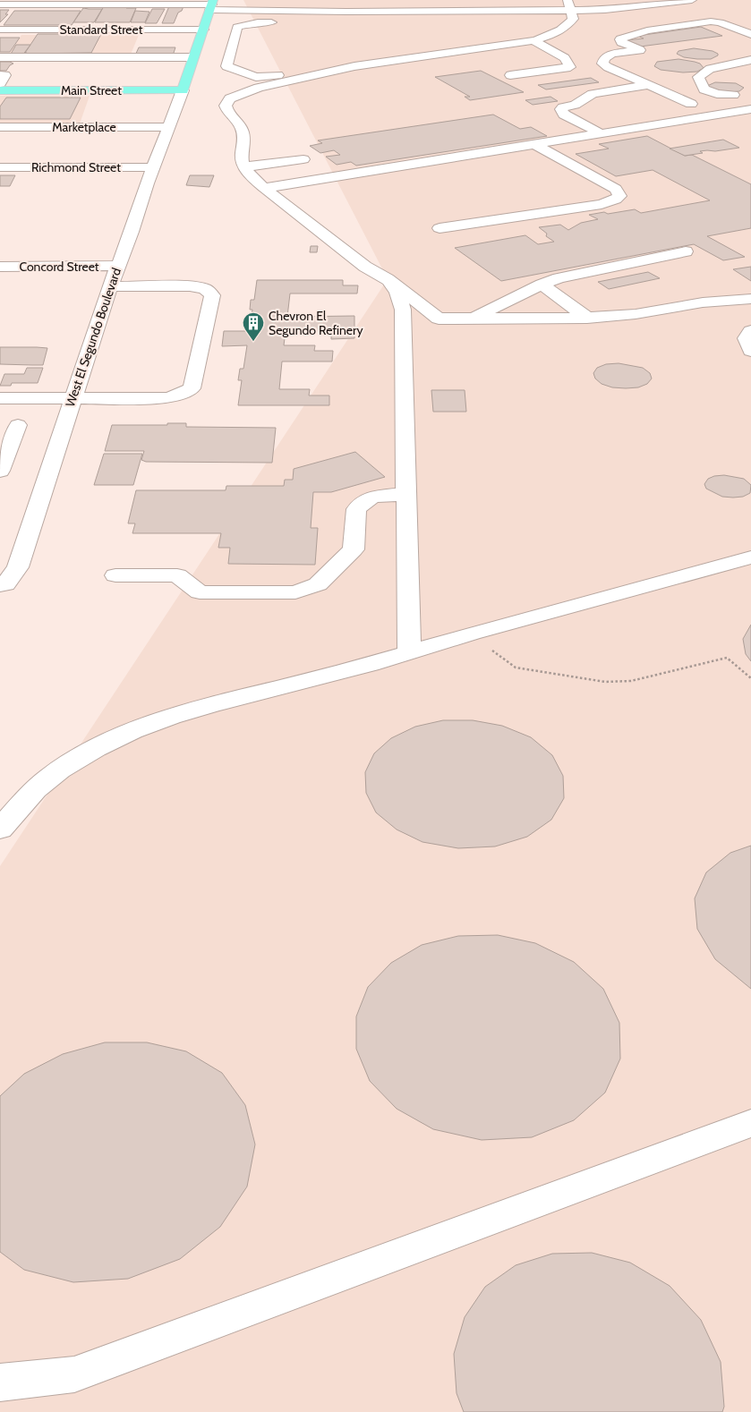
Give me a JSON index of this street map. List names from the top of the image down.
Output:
{
  "streets": {
    "main road": ["Main Street"],
    "street": [
      "Standard Street",
      "Marketplace",
      "Richmond Street",
      "Concord Street",
      "West El Segundo Boulevard"
    ]
  },
  "crossings": [
    ["Main Street", "West El Segundo Boulevard"],
    ["Marketplace", "West El Segundo Boulevard"],
    ["Richmond Street", "West El Segundo Boulevard"],
    ["Concord Street", "West El Segundo Boulevard"]
  ],
  "places": {
    "building": ["Chevron El Segundo Refinery"]
  }
}
